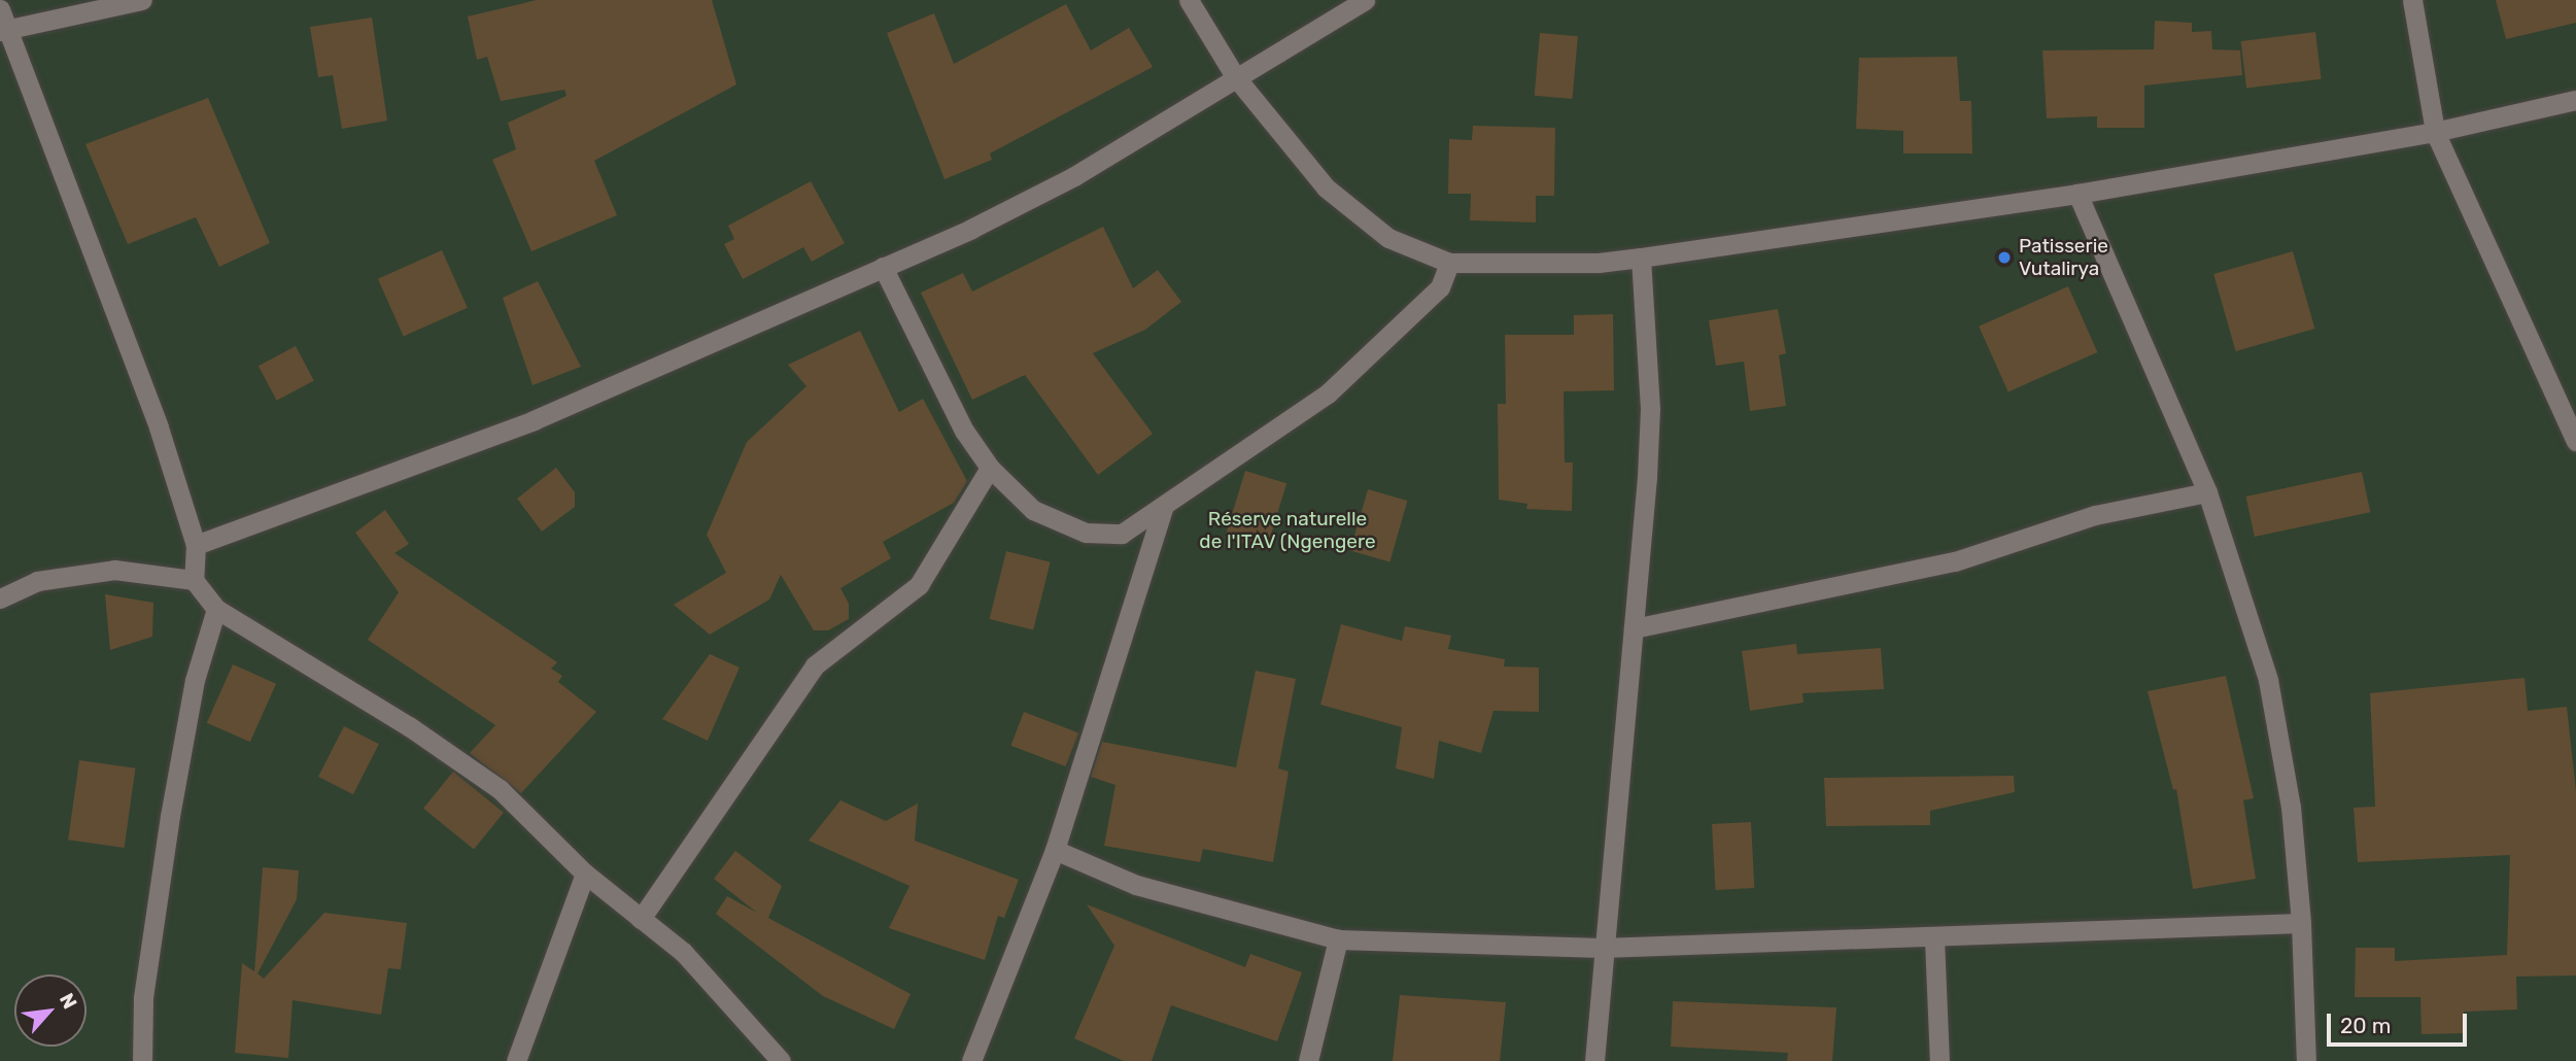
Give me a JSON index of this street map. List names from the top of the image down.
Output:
{
  "parks": ["Réserve naturelle de l'ITAV (Ngengere"],
  "places": ["Patisserie Vutalirya"],
  "scale_bar": "20 m",
  "north": "top right"
}
